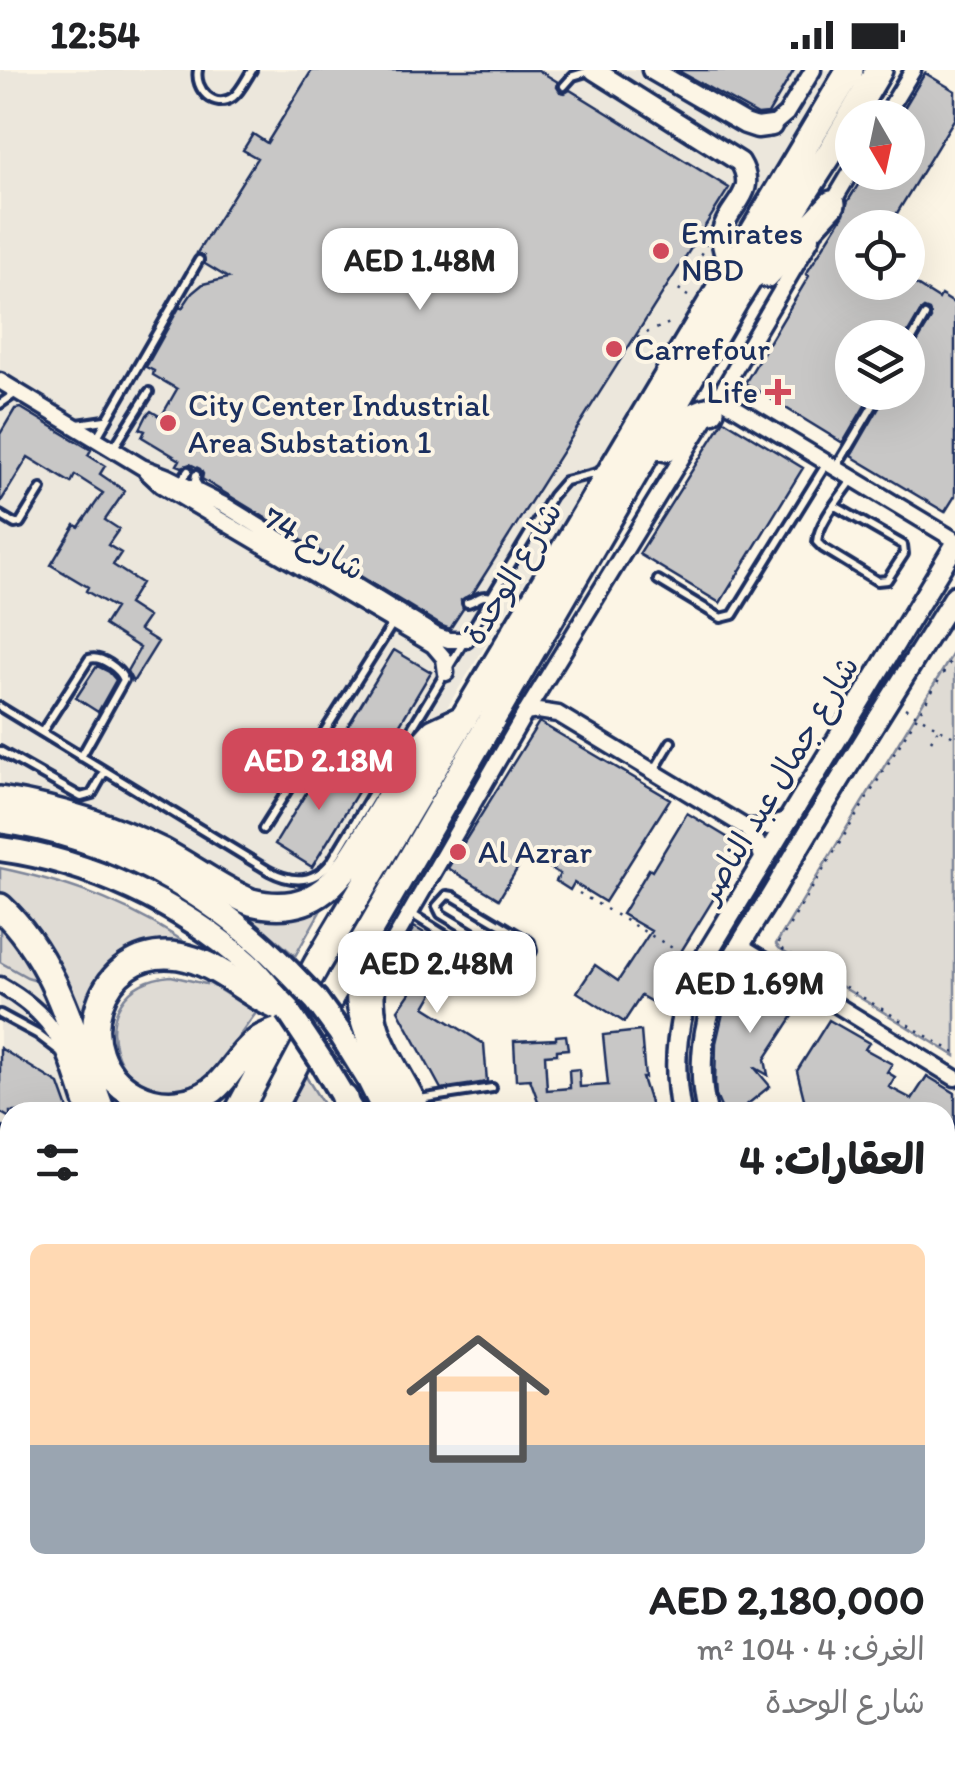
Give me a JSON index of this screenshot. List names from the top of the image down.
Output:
{
  "streets": {
    "highway": ["شارع الوحدة"],
    "street": ["شارع 74", "شارع جمال عبد الناصر"]
  },
  "places": {
    "other": [
      "Emirates NBD",
      "Carrefour",
      "City Center Industrial Area Substation 1",
      "Al Azrar"
    ],
    "health": ["Life"]
  },
  "north": "bottom",
  "page": {
    "status": "12:54",
    "price": [
      "AED 1.48M",
      "AED 2.18M",
      "AED 2.48M",
      "AED 1.69M"
    ],
    "heading": "العقارات: 4",
    "list": [
      {
        "name": "AED 2,180,000",
        "note": "الغرف: 4 · 104 m² · شارع الوحدة"
      }
    ]
  }
}
